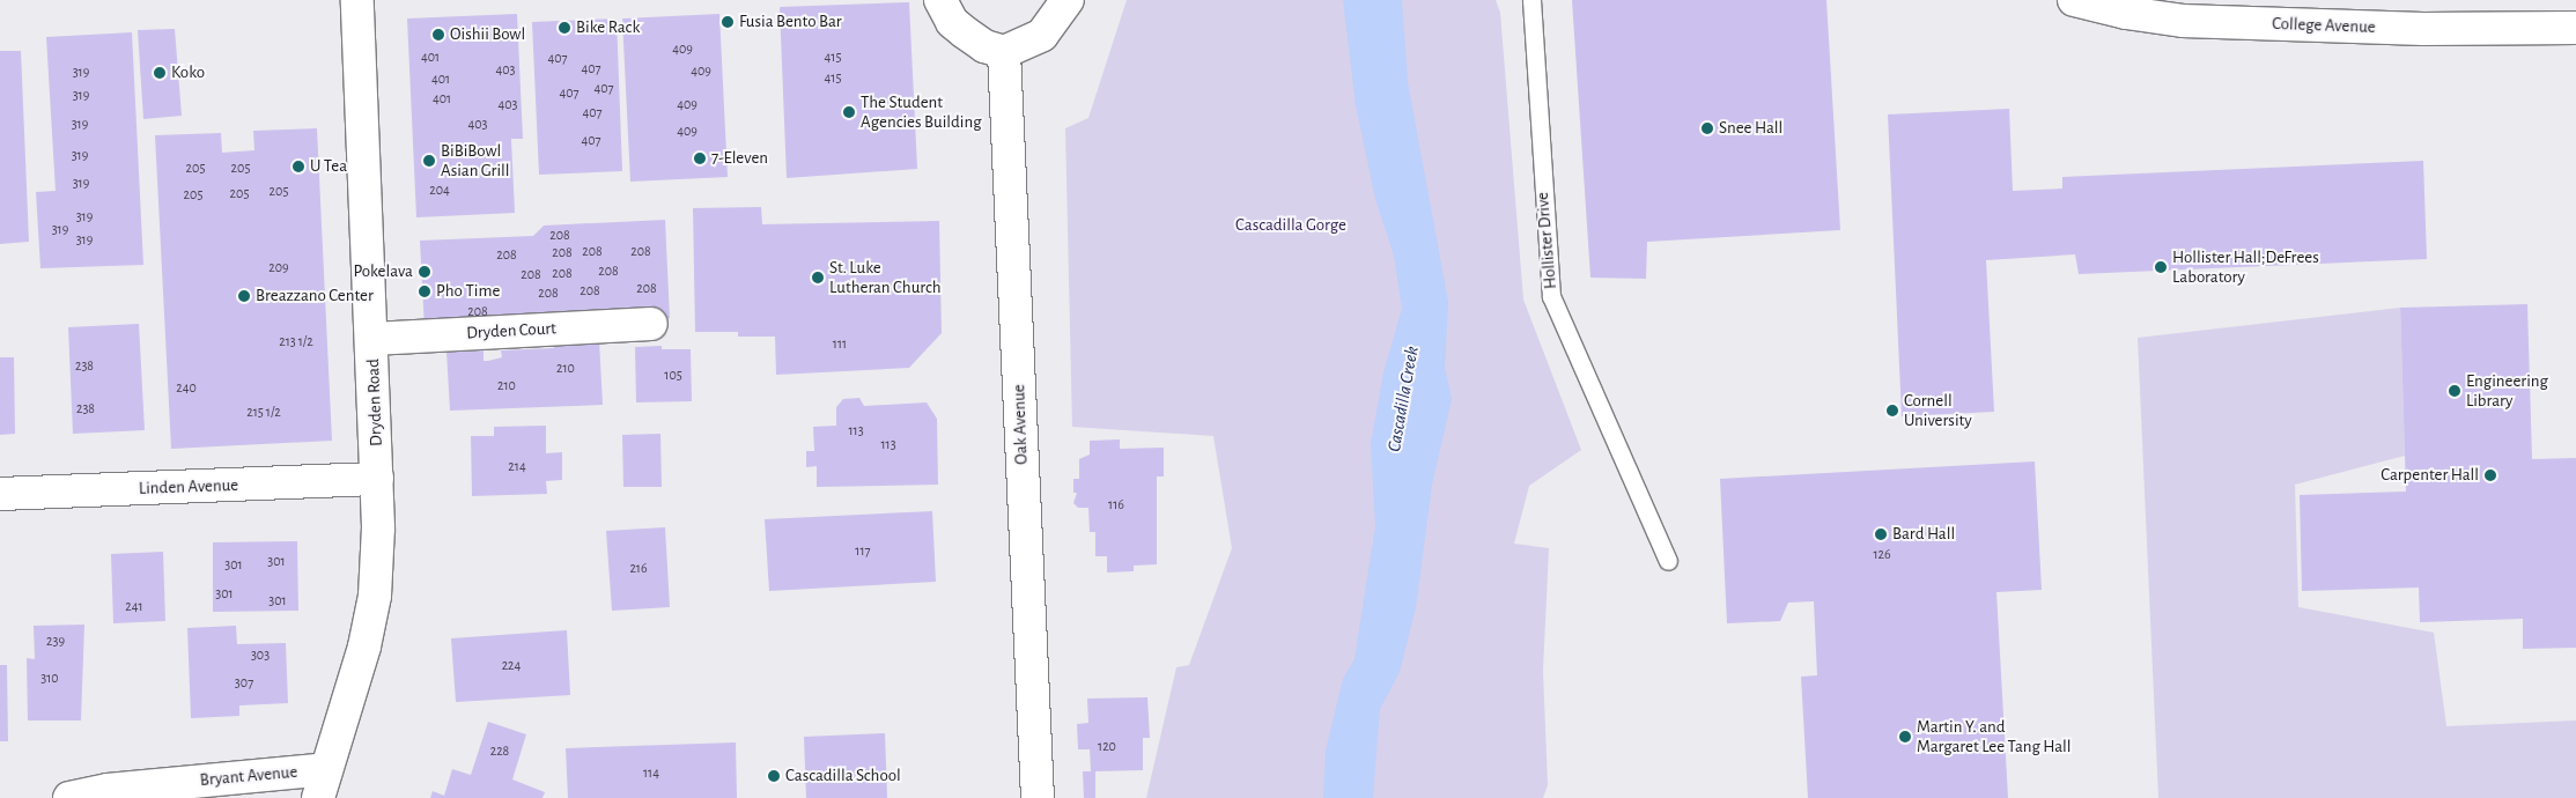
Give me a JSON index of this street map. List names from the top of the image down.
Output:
{
  "streets": {
    "street": [
      "College Avenue",
      "Dryden Court",
      "Dryden Road",
      "Oak Avenue",
      "Linden Avenue",
      "Bryant Avenue"
    ],
    "lane": ["Hollister Drive"]
  },
  "crossings": [
    ["Dryden Court", "Dryden Road"],
    ["Dryden Road", "Linden Avenue"],
    ["Dryden Road", "Bryant Avenue"]
  ],
  "water": ["Cascadilla Creek"],
  "parks": ["Cascadilla Gorge"],
  "places": [
    "Fusia Bento Bar",
    "Bike Rack",
    "Oishii Bowl",
    "Koko",
    "The Student Agencies Building",
    "Snee Hall",
    "7-Eleven",
    "BiBiBowl Asian Grill",
    "U Tea",
    "Hollister Hall;DeFrees Laboratory",
    "Pokelava",
    "St. Luke Lutheran Church",
    "Pho Time",
    "Breazzano Center",
    "Engineering Library",
    "Cornell University",
    "Carpenter Hall",
    "Bard Hall",
    "Martin Y. and Margaret Lee Tang Hall",
    "Cascadilla School"
  ],
  "house_numbers": [
    "409",
    "401",
    "415",
    "407",
    "407",
    "403",
    "409",
    "319",
    "415",
    "401",
    "407",
    "407",
    "319",
    "401",
    "403",
    "409",
    "407",
    "319",
    "403",
    "409",
    "407",
    "319",
    "205",
    "205",
    "319",
    "204",
    "205",
    "205",
    "205",
    "319",
    "319",
    "208",
    "319",
    "208",
    "208",
    "208",
    "208",
    "209",
    "208",
    "208",
    "208",
    "208",
    "208",
    "208",
    "208",
    "213 1/2",
    "111",
    "238",
    "210",
    "105",
    "210",
    "240",
    "238",
    "215 1/2",
    "113",
    "113",
    "214",
    "116",
    "117",
    "126",
    "301",
    "301",
    "216",
    "301",
    "301",
    "241",
    "239",
    "303",
    "224",
    "310",
    "307",
    "120",
    "228",
    "114"
  ]
}
